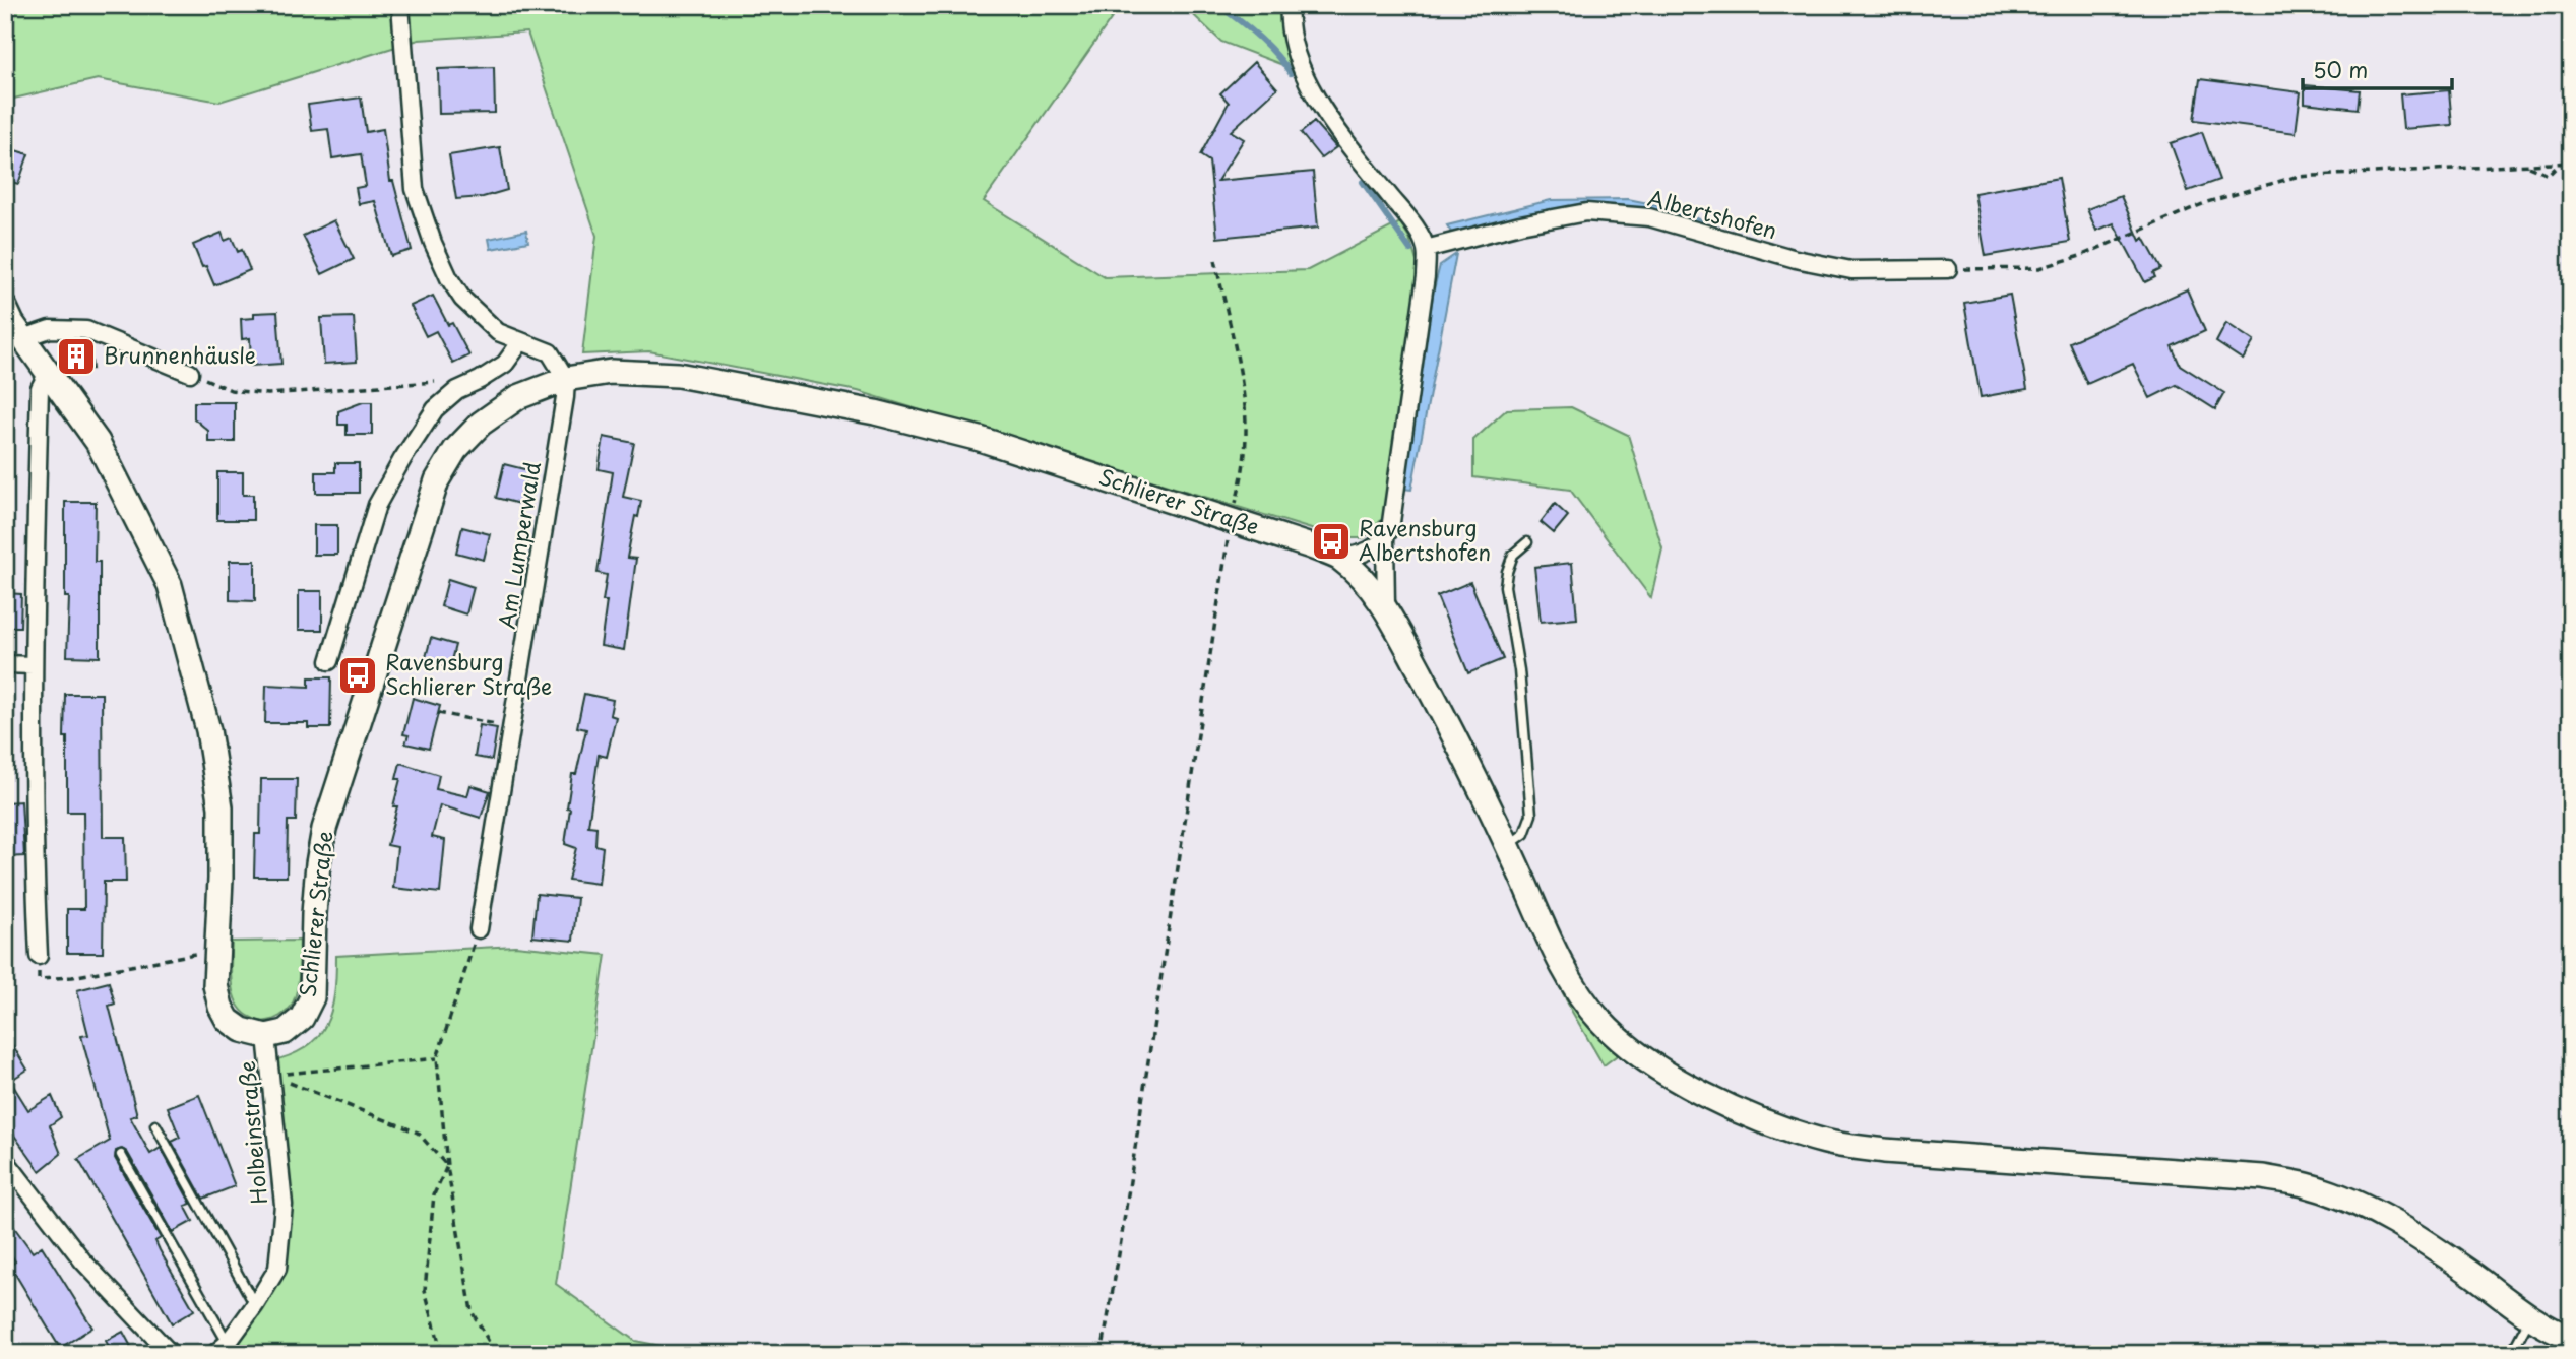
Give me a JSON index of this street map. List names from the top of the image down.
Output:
{
  "streets": {
    "main road": ["Schlierer Straße"],
    "street": ["Albertshofen", "Am Lumperwald", "Holbeinstraße"]
  },
  "crossings": [
    ["Schlierer Straße", "Am Lumperwald"],
    ["Schlierer Straße", "Holbeinstraße"]
  ],
  "places": {
    "building": ["Brunnenhäusle"],
    "bus stop": ["Ravensburg Albertshofen", "Ravensburg Schlierer Straße"]
  },
  "scale_bar": "50 m"
}
